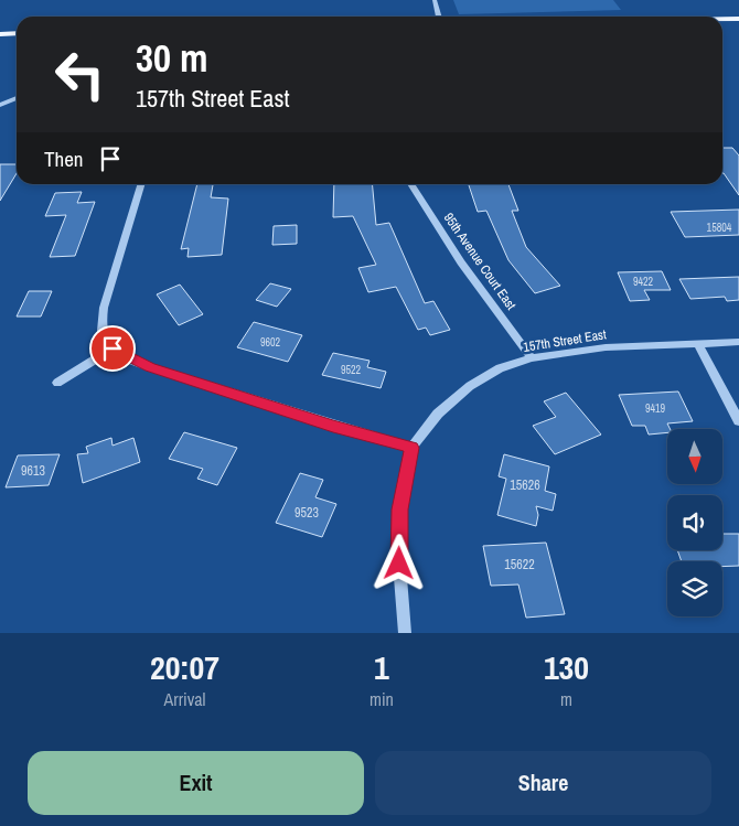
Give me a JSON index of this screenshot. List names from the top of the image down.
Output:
{
  "streets": {
    "street": ["95th Avenue Court East", "157th Street East"]
  },
  "crossings": [
    ["95th Avenue Court East", "157th Street East"]
  ],
  "house_numbers": [
    "15804",
    "9422",
    "9602",
    "9522",
    "9419",
    "9613",
    "15626",
    "9523",
    "15622"
  ],
  "north": "bottom",
  "page": {
    "turn": ["30 m", "157th Street East"],
    "then": "Then",
    "eta": [
      "20:07",
      "Arrival",
      "1",
      "min",
      "130",
      "m"
    ],
    "buttons": ["Exit", "Share"]
  }
}
